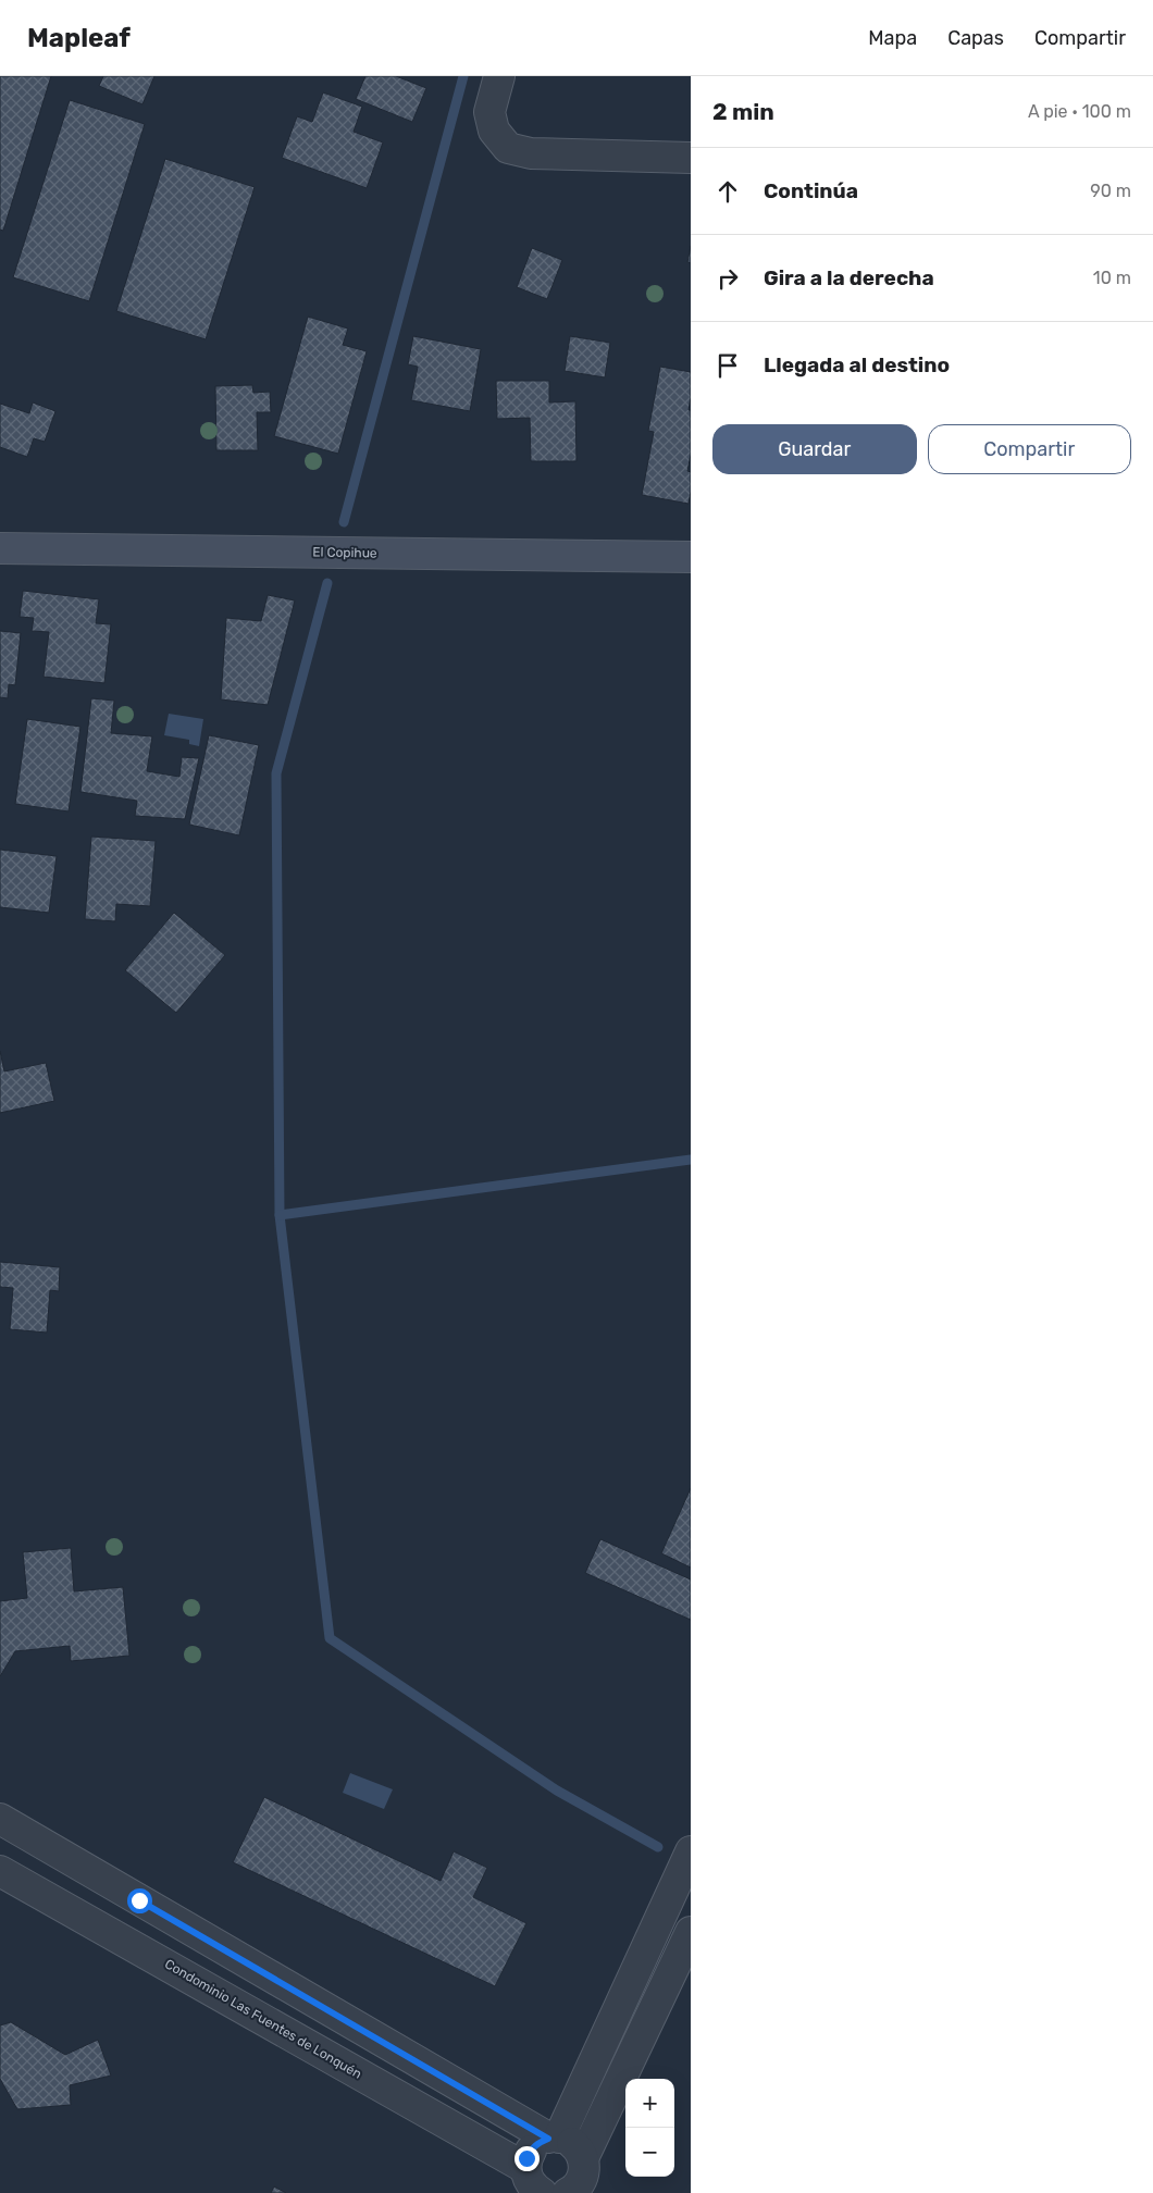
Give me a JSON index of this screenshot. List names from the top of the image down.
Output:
{
  "streets": {
    "main road": ["El Copihue"],
    "street": ["Condominio Las Fuentes de Lonquén"]
  },
  "page": {
    "header": "Mapleaf",
    "nav": ["Mapa", "Capas", "Compartir"],
    "heading": ["2 min", "A pie · 100 m"],
    "list": [
      ["Continúa", "90 m"],
      ["Gira a la derecha", "10 m"],
      "Llegada al destino"
    ],
    "buttons": ["Guardar", "Compartir"],
    "map_buttons": ["+", "−"]
  }
}
